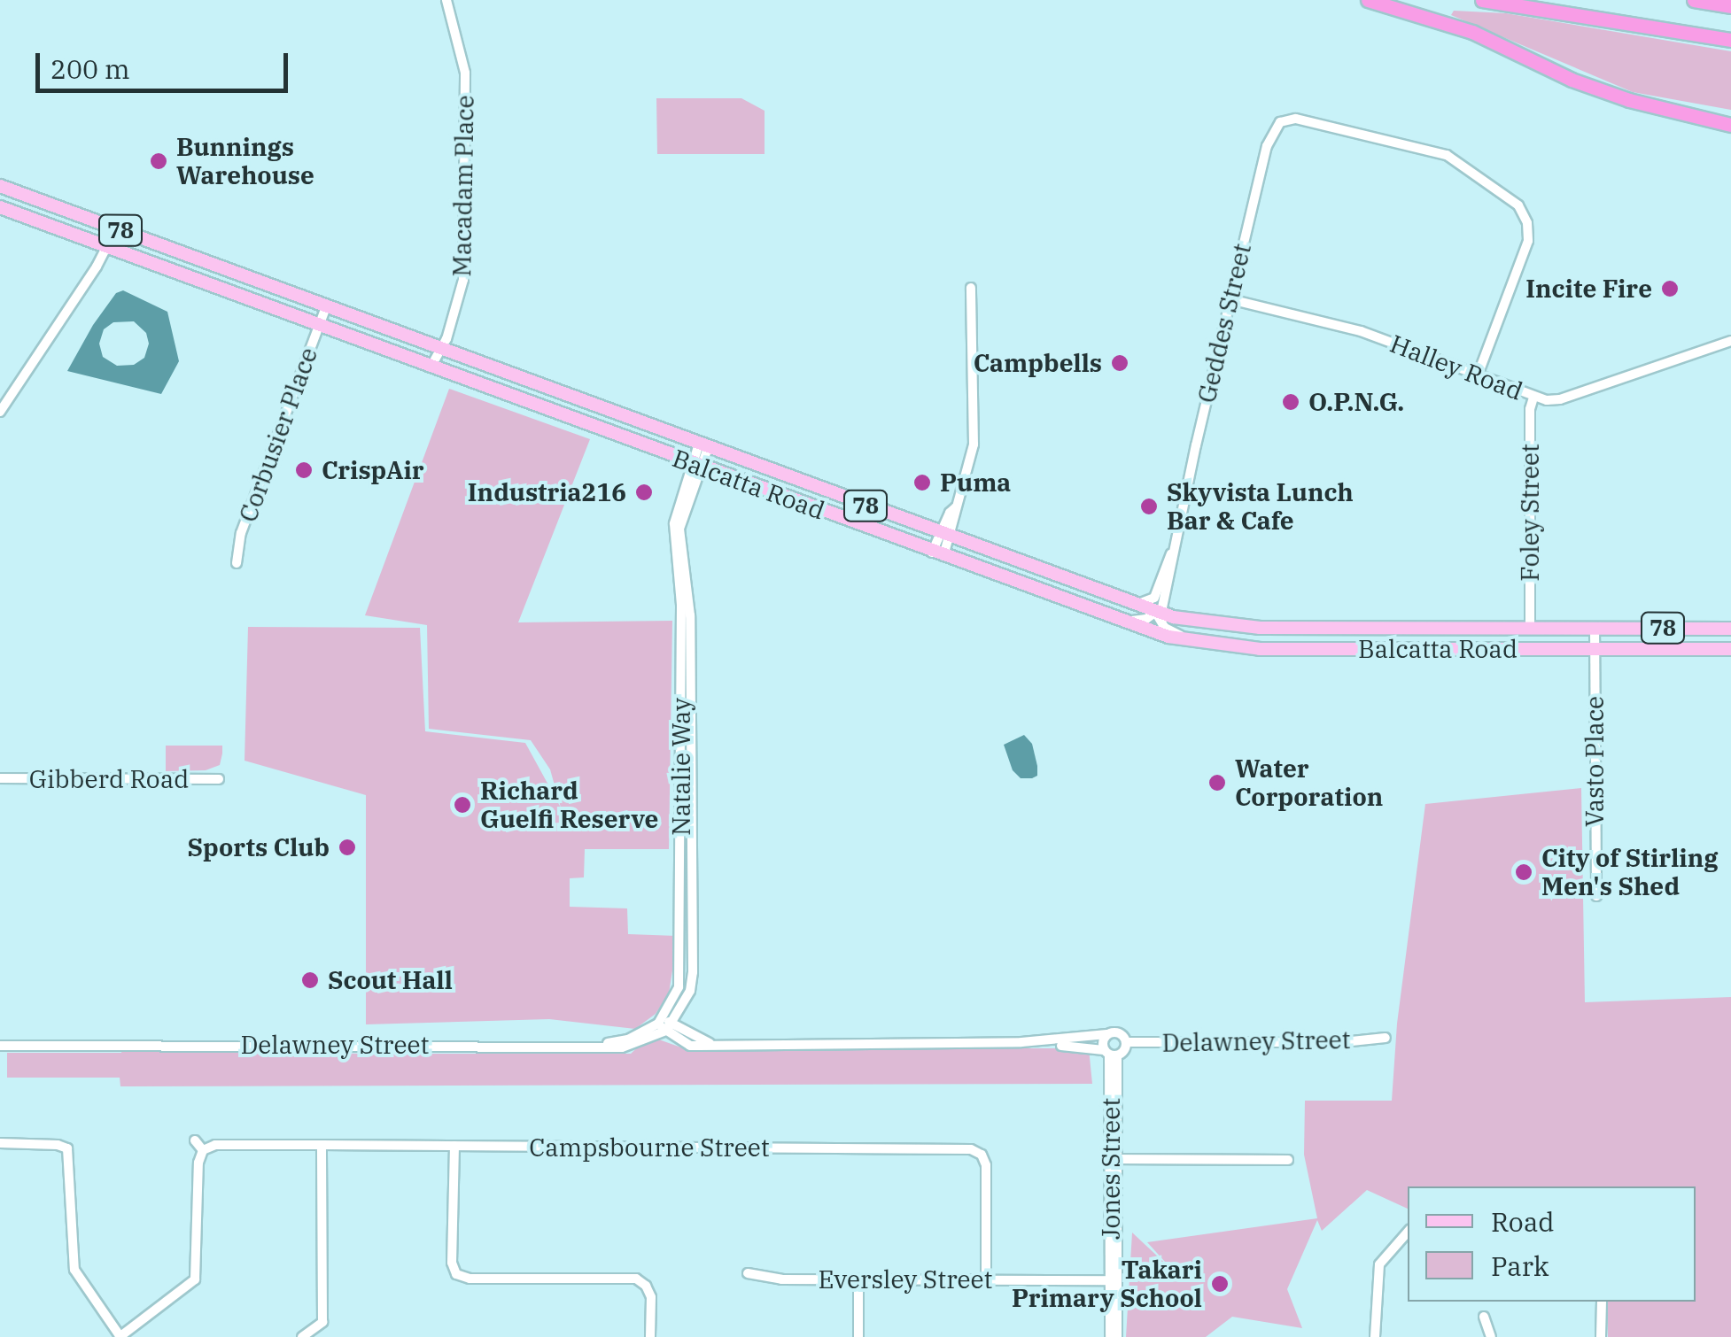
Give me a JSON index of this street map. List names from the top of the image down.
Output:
{
  "streets": {
    "main road": ["78", "Balcatta Road"],
    "street": [
      "Macadam Place",
      "Geddes Street",
      "Halley Road",
      "Corbusier Place",
      "Foley Street",
      "Vasto Place",
      "Natalie Way",
      "Gibberd Road",
      "Delawney Street",
      "Campsbourne Street",
      "Jones Street",
      "Eversley Street"
    ]
  },
  "crossings": [
    ["Macadam Place", "Balcatta Road"],
    ["Geddes Street", "Halley Road"],
    ["Geddes Street", "Balcatta Road"],
    ["Halley Road", "Foley Street"],
    ["Corbusier Place", "Balcatta Road"],
    ["Balcatta Road", "Foley Street"],
    ["Balcatta Road", "Vasto Place"],
    ["Balcatta Road", "Natalie Way"],
    ["Natalie Way", "Delawney Street"],
    ["Campsbourne Street", "Eversley Street"],
    ["Jones Street", "Eversley Street"]
  ],
  "places": [
    "Bunnings Warehouse",
    "Incite Fire",
    "Campbells",
    "O.P.N.G.",
    "CrispAir",
    "Puma",
    "Industria216",
    "Skyvista Lunch Bar & Cafe",
    "Water Corporation",
    "Richard Guelfi Reserve",
    "Sports Club",
    "City of Stirling Men's Shed",
    "Scout Hall",
    "Takari Primary School"
  ],
  "legend": ["Road", "Park"],
  "scale_bar": "200 m"
}
